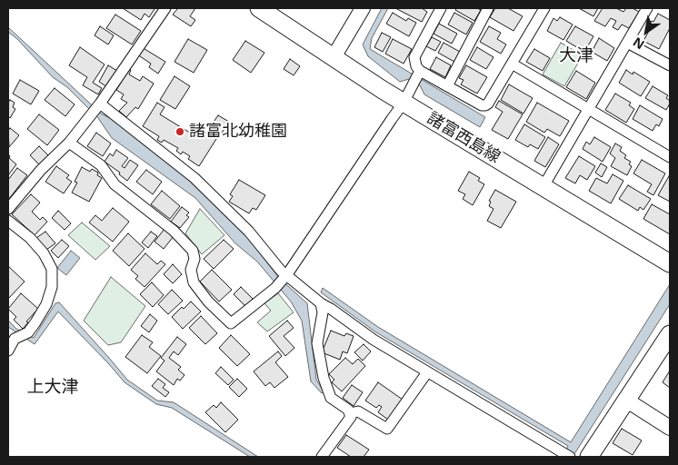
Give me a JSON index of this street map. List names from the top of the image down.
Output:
{
  "streets": {
    "main road": ["諸富西島線"]
  },
  "districts": ["大津", "上大津"],
  "places": ["諸富北幼稚園"],
  "north": "bottom left"
}
